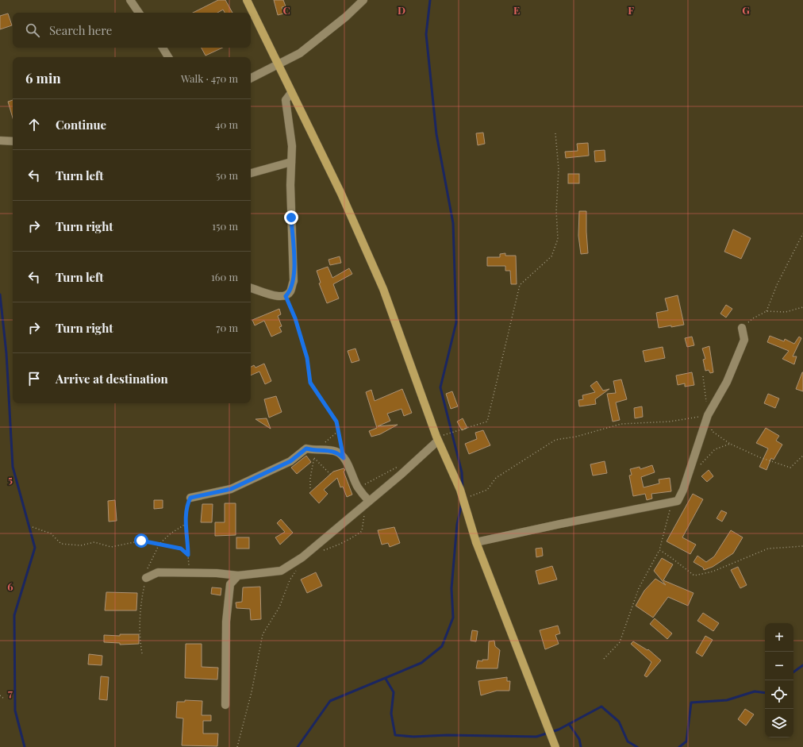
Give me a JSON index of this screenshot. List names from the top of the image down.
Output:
{
  "page": {
    "search": "Search here",
    "heading": ["6 min", "Walk · 470 m"],
    "list": [
      ["Continue", "40 m"],
      ["Turn left", "50 m"],
      ["Turn right", "150 m"],
      ["Turn left", "160 m"],
      ["Turn right", "70 m"],
      "Arrive at destination"
    ],
    "map_buttons": ["+", "−"]
  },
  "grid": {
    "columns": [
      "C",
      "D",
      "E",
      "F",
      "G"
    ],
    "rows": ["5", "6", "7"]
  }
}
